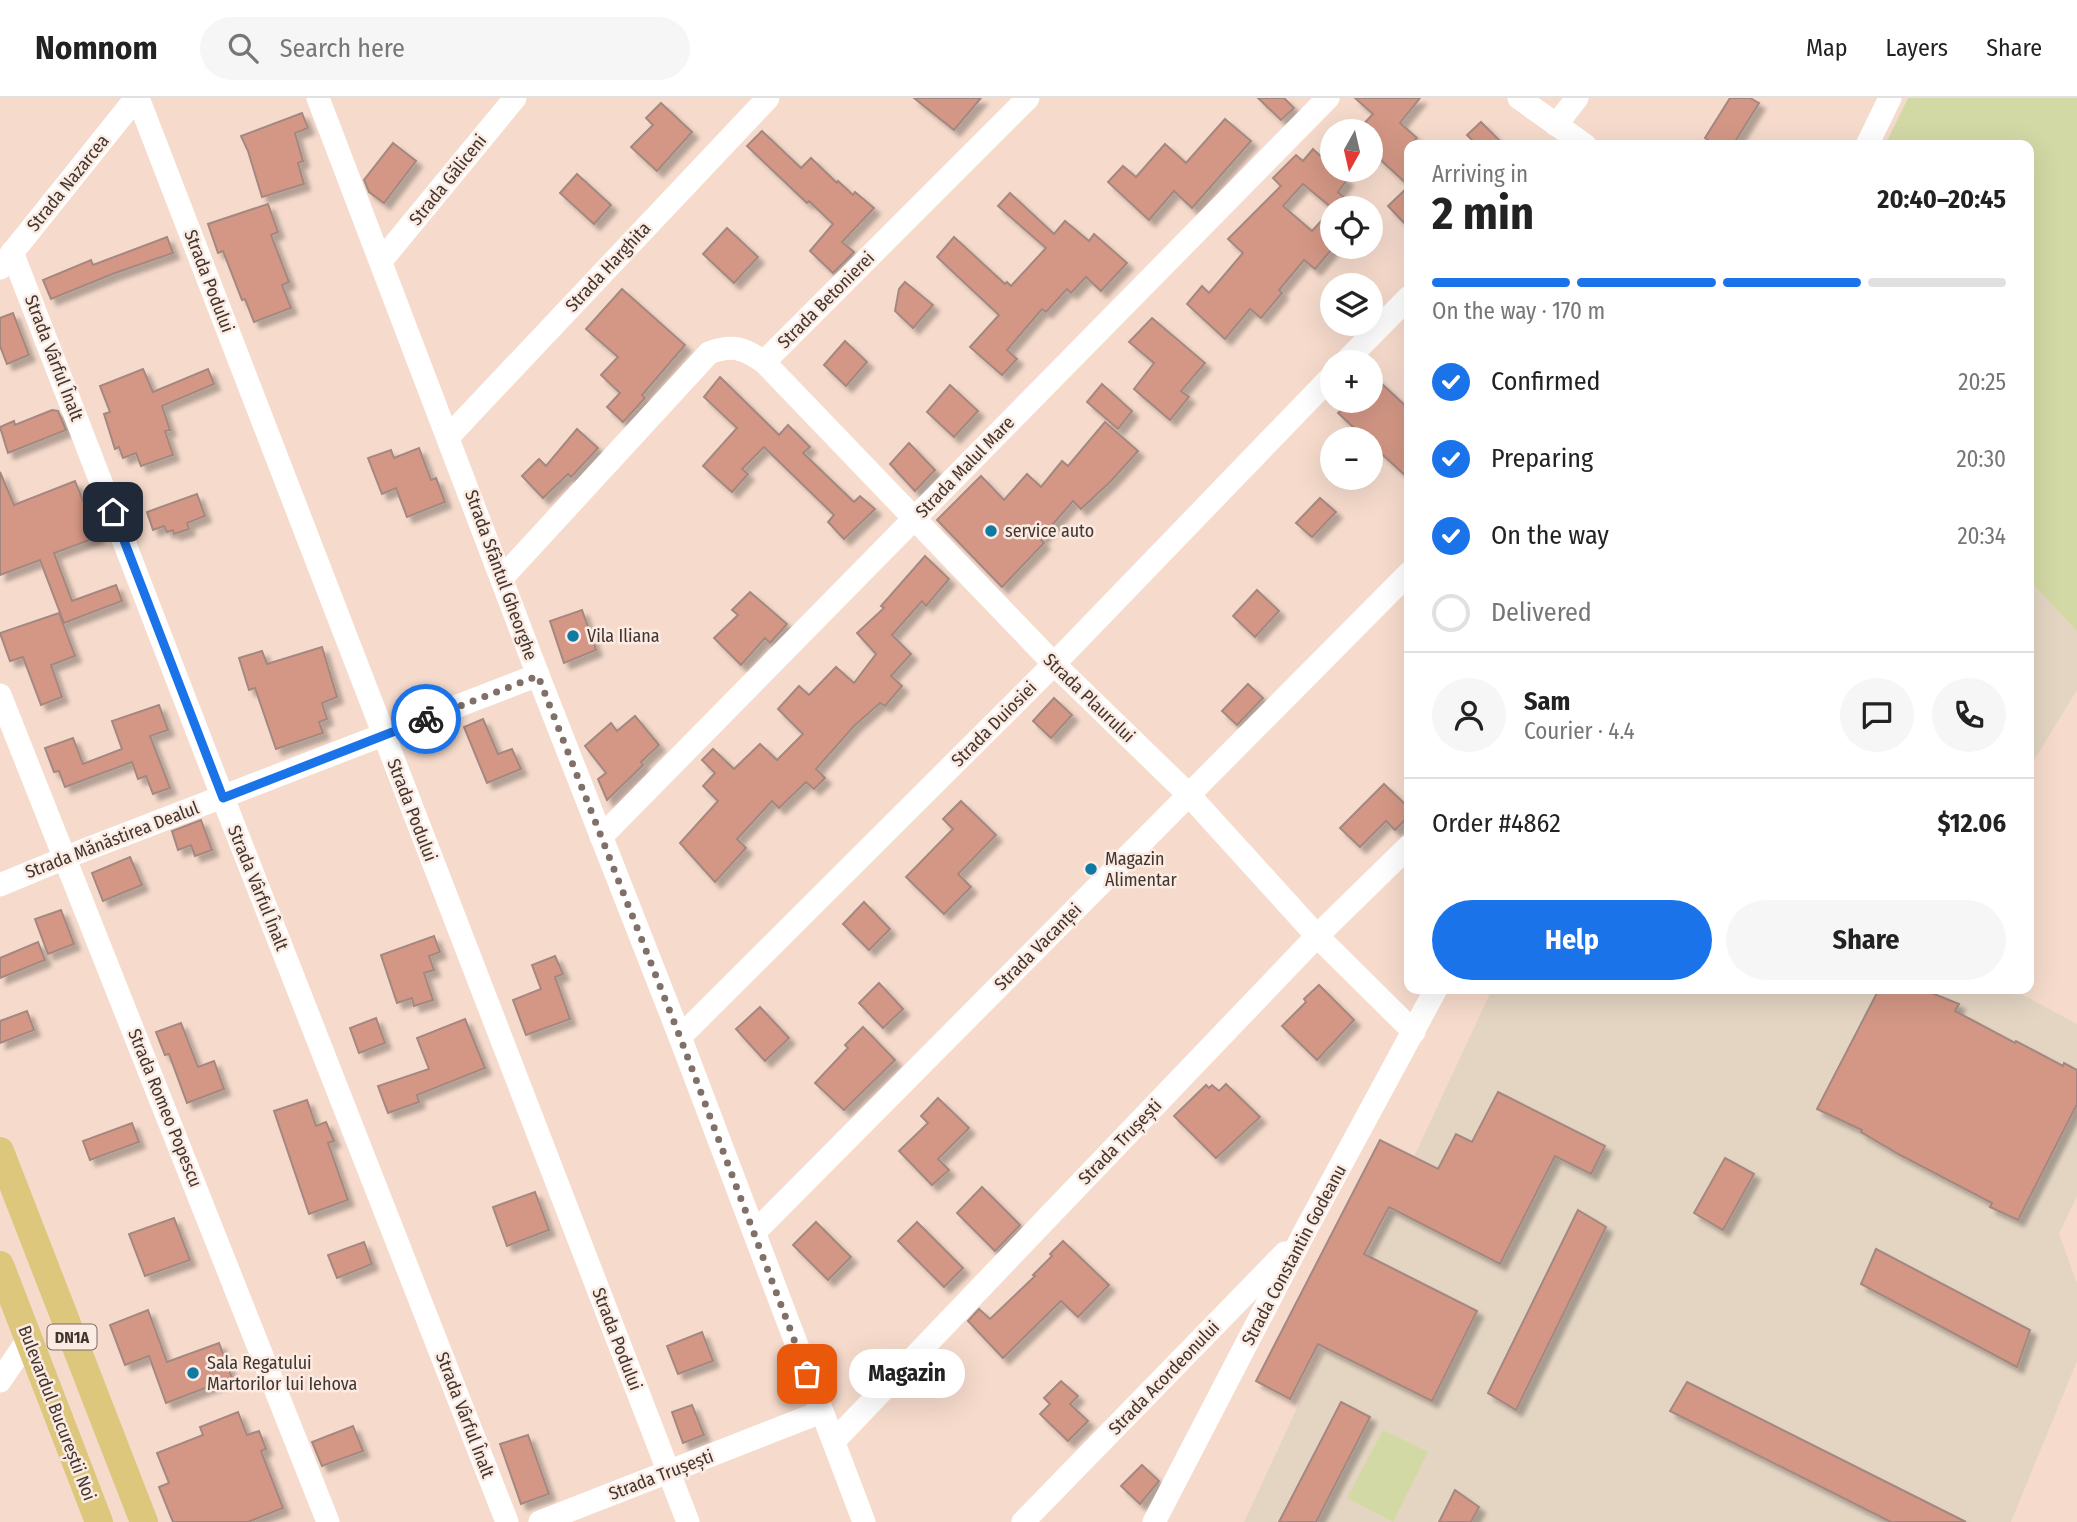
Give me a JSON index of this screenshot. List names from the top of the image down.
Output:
{
  "streets": {
    "main road": ["DN1A", "Bulevardul Bucureștii Noi"],
    "street": [
      "Strada Găliceni",
      "Strada Nazarcea",
      "Strada Harghita",
      "Strada Podului",
      "Strada Betonierei",
      "Strada Vârful Înalt",
      "Strada Malul Mare",
      "Strada Sfântul Gheorghe",
      "Strada Plaurului",
      "Strada Duiosiei",
      "Strada Mănăstirea Dealul",
      "Strada Vacanței",
      "Strada Romeo Popescu",
      "Strada Trușești",
      "Strada Constantin Godeanu",
      "Strada Acordeonului"
    ]
  },
  "crossings": [
    ["Strada Găliceni", "Strada Sfântul Gheorghe"],
    ["Strada Nazarcea", "Strada Podului"],
    ["Strada Nazarcea", "Strada Vârful Înalt"],
    ["Strada Harghita", "Strada Sfântul Gheorghe"],
    ["Strada Podului", "Strada Mănăstirea Dealul"],
    ["Strada Podului", "Strada Trușești"],
    ["Strada Betonierei", "Strada Sfântul Gheorghe"],
    ["Strada Betonierei", "Strada Plaurului"],
    ["Strada Vârful Înalt", "Strada Mănăstirea Dealul"],
    ["Strada Malul Mare", "Strada Sfântul Gheorghe"],
    ["Strada Malul Mare", "Strada Plaurului"],
    ["Strada Sfântul Gheorghe", "Strada Duiosiei"],
    ["Strada Sfântul Gheorghe", "Strada Mănăstirea Dealul"],
    ["Strada Sfântul Gheorghe", "Strada Vacanței"],
    ["Strada Sfântul Gheorghe", "Strada Trușești"],
    ["Strada Plaurului", "Strada Duiosiei"],
    ["Strada Plaurului", "Strada Vacanței"],
    ["Strada Plaurului", "Strada Trușești"],
    ["Strada Plaurului", "Strada Constantin Godeanu"],
    ["Strada Mănăstirea Dealul", "Strada Romeo Popescu"],
    ["Strada Constantin Godeanu", "Strada Acordeonului"]
  ],
  "places": [
    "service auto",
    "Vila Iliana",
    "Magazin Alimentar",
    "Sala Regatului Martorilor lui Iehova",
    "Magazin"
  ],
  "north": "bottom",
  "page": {
    "header": "Nomnom",
    "search": "Search here",
    "nav": ["Map", "Layers", "Share"],
    "map_buttons": ["+", "−"],
    "heading": ["2 min", "Arriving in", "20:40–20:45"],
    "panel": [
      "Sam",
      "Courier · 4.4",
      "Order #4862",
      "$12.06"
    ],
    "bar": "On the way · 170 m",
    "list": [
      ["Confirmed", "20:25"],
      ["Preparing", "20:30"],
      ["On the way", "20:34"],
      "Delivered"
    ],
    "buttons": ["Help", "Share"],
    "bubble": "Magazin"
  }
}
